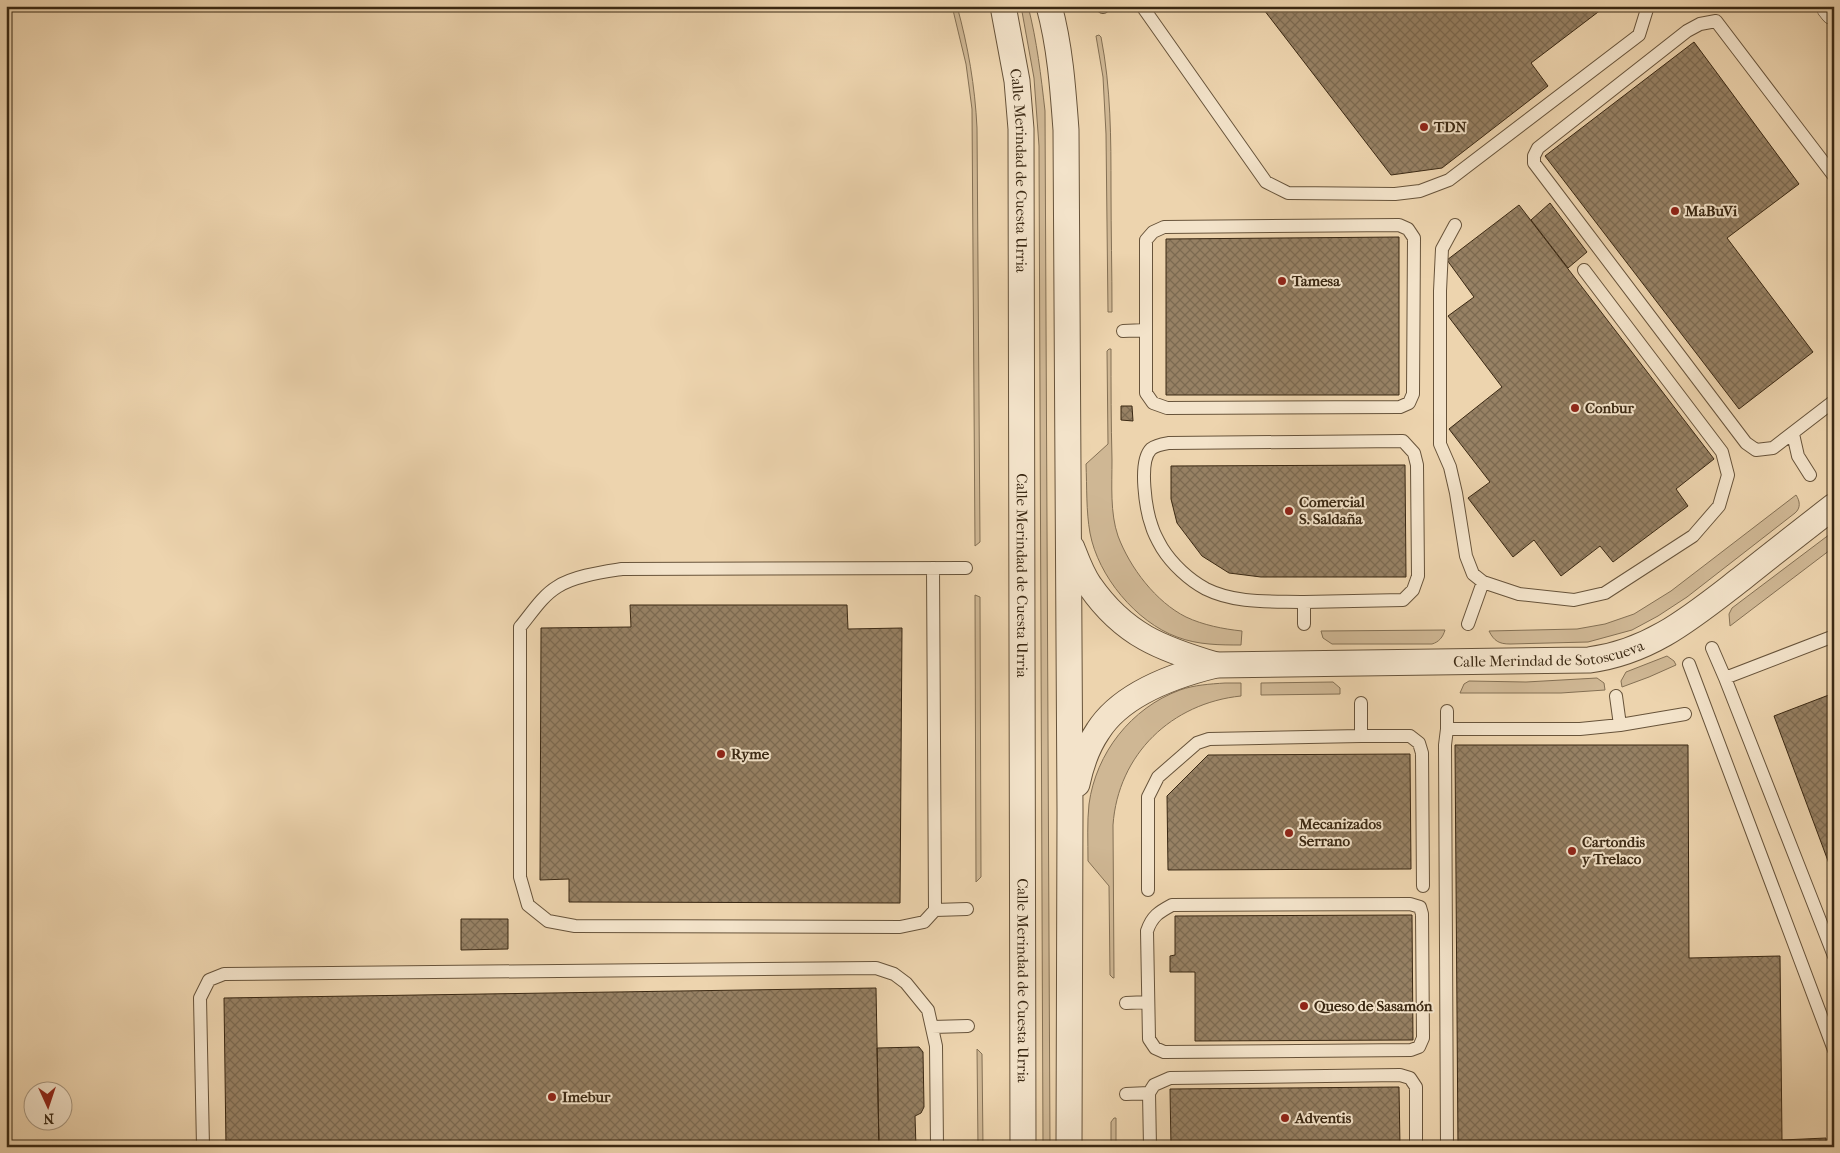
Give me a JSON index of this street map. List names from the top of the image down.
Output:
{
  "streets": {
    "street": ["Calle Merindad de Cuesta Urria", "Calle Merindad de Sotoscueva"]
  },
  "places": [
    "TDN",
    "MaBuVi",
    "Tamesa",
    "Conbur",
    "Comercial S. Saldaña",
    "Ryme",
    "Mecanizados Serrano",
    "Cartondis y Trelaco",
    "Queso de Sasamón",
    "Imebur",
    "Adventis"
  ],
  "north": "bottom"
}
